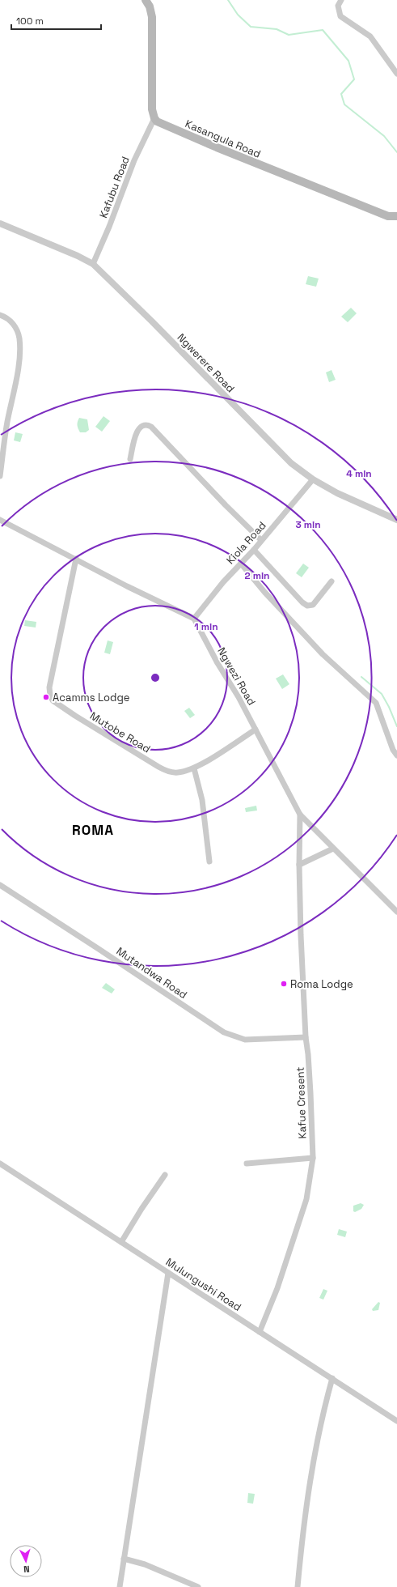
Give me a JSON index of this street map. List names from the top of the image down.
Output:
{
  "streets": {
    "main road": ["Kasangula Road"],
    "street": [
      "Kafubu Road",
      "Ngwerere Road",
      "Kiola Road",
      "Ngwezi Road",
      "Mutobe Road",
      "Mutandwa Road",
      "Kafue Cresent",
      "Mulungushi Road"
    ]
  },
  "crossings": [
    ["Kasangula Road", "Kafubu Road"],
    ["Kafubu Road", "Ngwerere Road"],
    ["Ngwerere Road", "Kiola Road"],
    ["Kiola Road", "Ngwezi Road"],
    ["Ngwezi Road", "Mutobe Road"],
    ["Ngwezi Road", "Kafue Cresent"],
    ["Mutandwa Road", "Kafue Cresent"],
    ["Kafue Cresent", "Mulungushi Road"]
  ],
  "districts": ["ROMA"],
  "places": ["Acamms Lodge", "Roma Lodge"],
  "scale_bar": "100 m",
  "north": "bottom",
  "rings": [
    "4 min",
    "3 min",
    "2 min",
    "1 min"
  ]
}
